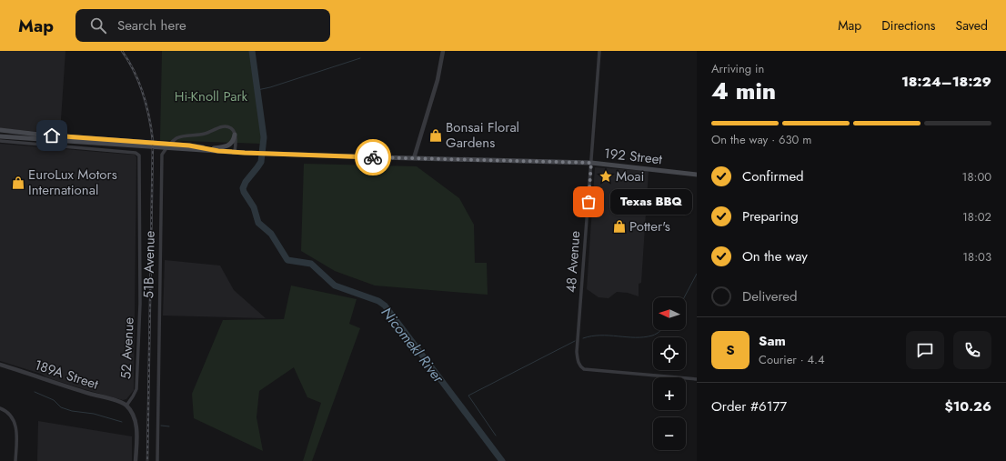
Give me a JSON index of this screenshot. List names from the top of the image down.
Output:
{
  "streets": {
    "main road": ["192 Street"],
    "street": [
      "48 Avenue",
      "51B Avenue",
      "52 Avenue",
      "189A Street"
    ]
  },
  "crossings": [
    ["192 Street", "48 Avenue"],
    ["52 Avenue", "189A Street"]
  ],
  "water": ["Nicomekl River"],
  "parks": ["Hi-Knoll Park"],
  "places": {
    "shop": ["Bonsai Floral Gardens", "EuroLux Motors International", "Potter's"],
    "place": ["Moai"],
    "other": ["Texas BBQ"]
  },
  "north": "left",
  "page": {
    "header": "Map",
    "search": "Search here",
    "nav": ["Map", "Directions", "Saved"],
    "heading": ["4 min", "Arriving in", "18:24–18:29"],
    "panel": [
      "Sam",
      "Courier · 4.4",
      "Order #6177",
      "$10.26"
    ],
    "bar": "On the way · 630 m",
    "list": [
      ["Confirmed", "18:00"],
      ["Preparing", "18:02"],
      ["On the way", "18:03"],
      "Delivered"
    ],
    "bubble": "Texas BBQ",
    "map_buttons": ["+", "−"],
    "round": "S"
  }
}
